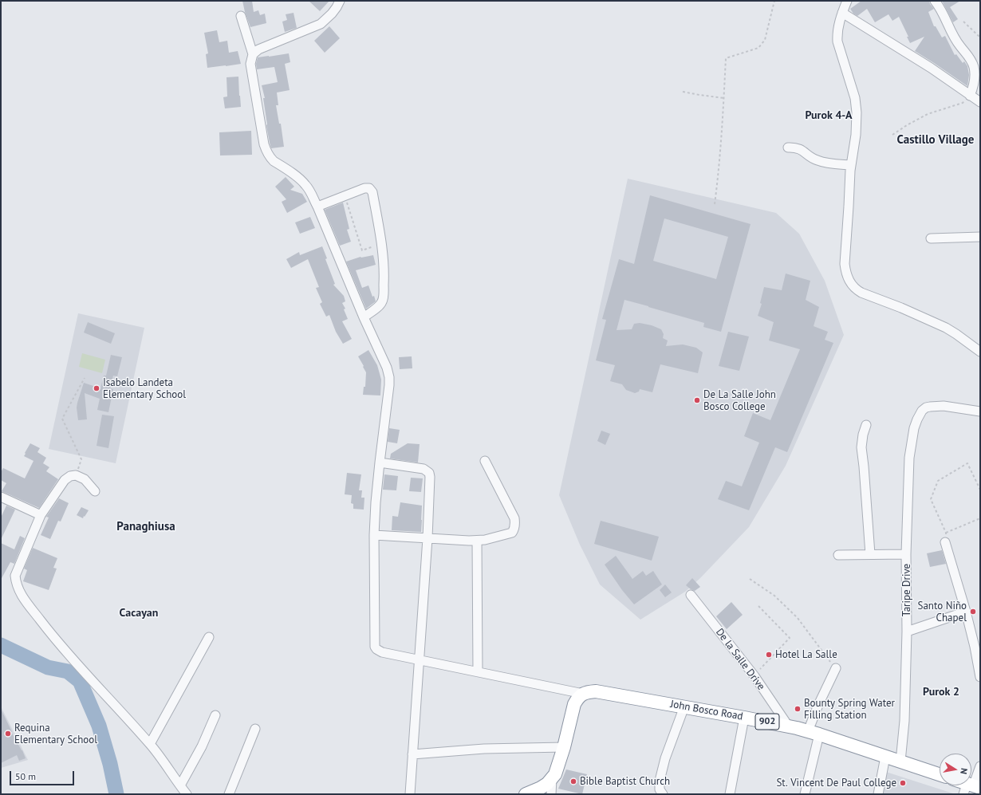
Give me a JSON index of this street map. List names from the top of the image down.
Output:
{
  "streets": {
    "highway": ["John Bosco Road", "902"],
    "street": ["Taripe Drive", "De la Salle Drive"]
  },
  "crossings": [
    ["Taripe Drive", "John Bosco Road"],
    ["De la Salle Drive", "John Bosco Road"]
  ],
  "districts": [
    "Purok 4-A",
    "Castillo Village",
    "Panaghiusa",
    "Cacayan",
    "Purok 2"
  ],
  "places": [
    "Isabelo Landeta Elementary School",
    "De La Salle John Bosco College",
    "Santo Niño Chapel",
    "Hotel La Salle",
    "Bounty Spring Water Filling Station",
    "Requina Elementary School",
    "Bible Baptist Church",
    "St. Vincent De Paul College"
  ],
  "scale_bar": "50 m",
  "north": "right"
}
